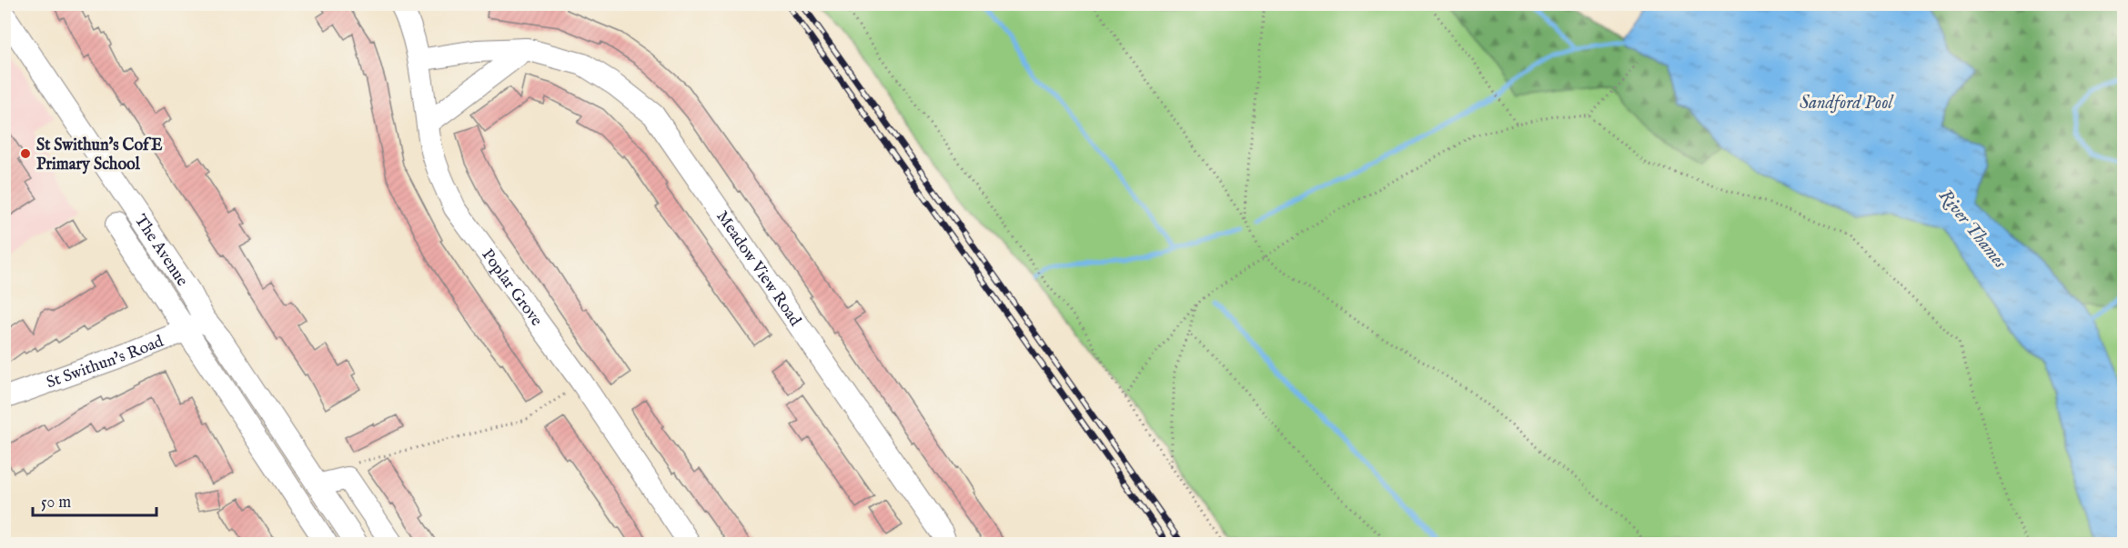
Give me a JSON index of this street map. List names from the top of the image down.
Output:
{
  "streets": {
    "street": [
      "The Avenue",
      "Meadow View Road",
      "Poplar Grove",
      "St Swithun's Road"
    ]
  },
  "crossings": [
    ["The Avenue", "St Swithun's Road"],
    ["Meadow View Road", "Poplar Grove"]
  ],
  "water": ["Sandford Pool", "River Thames"],
  "places": ["St Swithun's CofE Primary School"],
  "scale_bar": "50 m"
}
